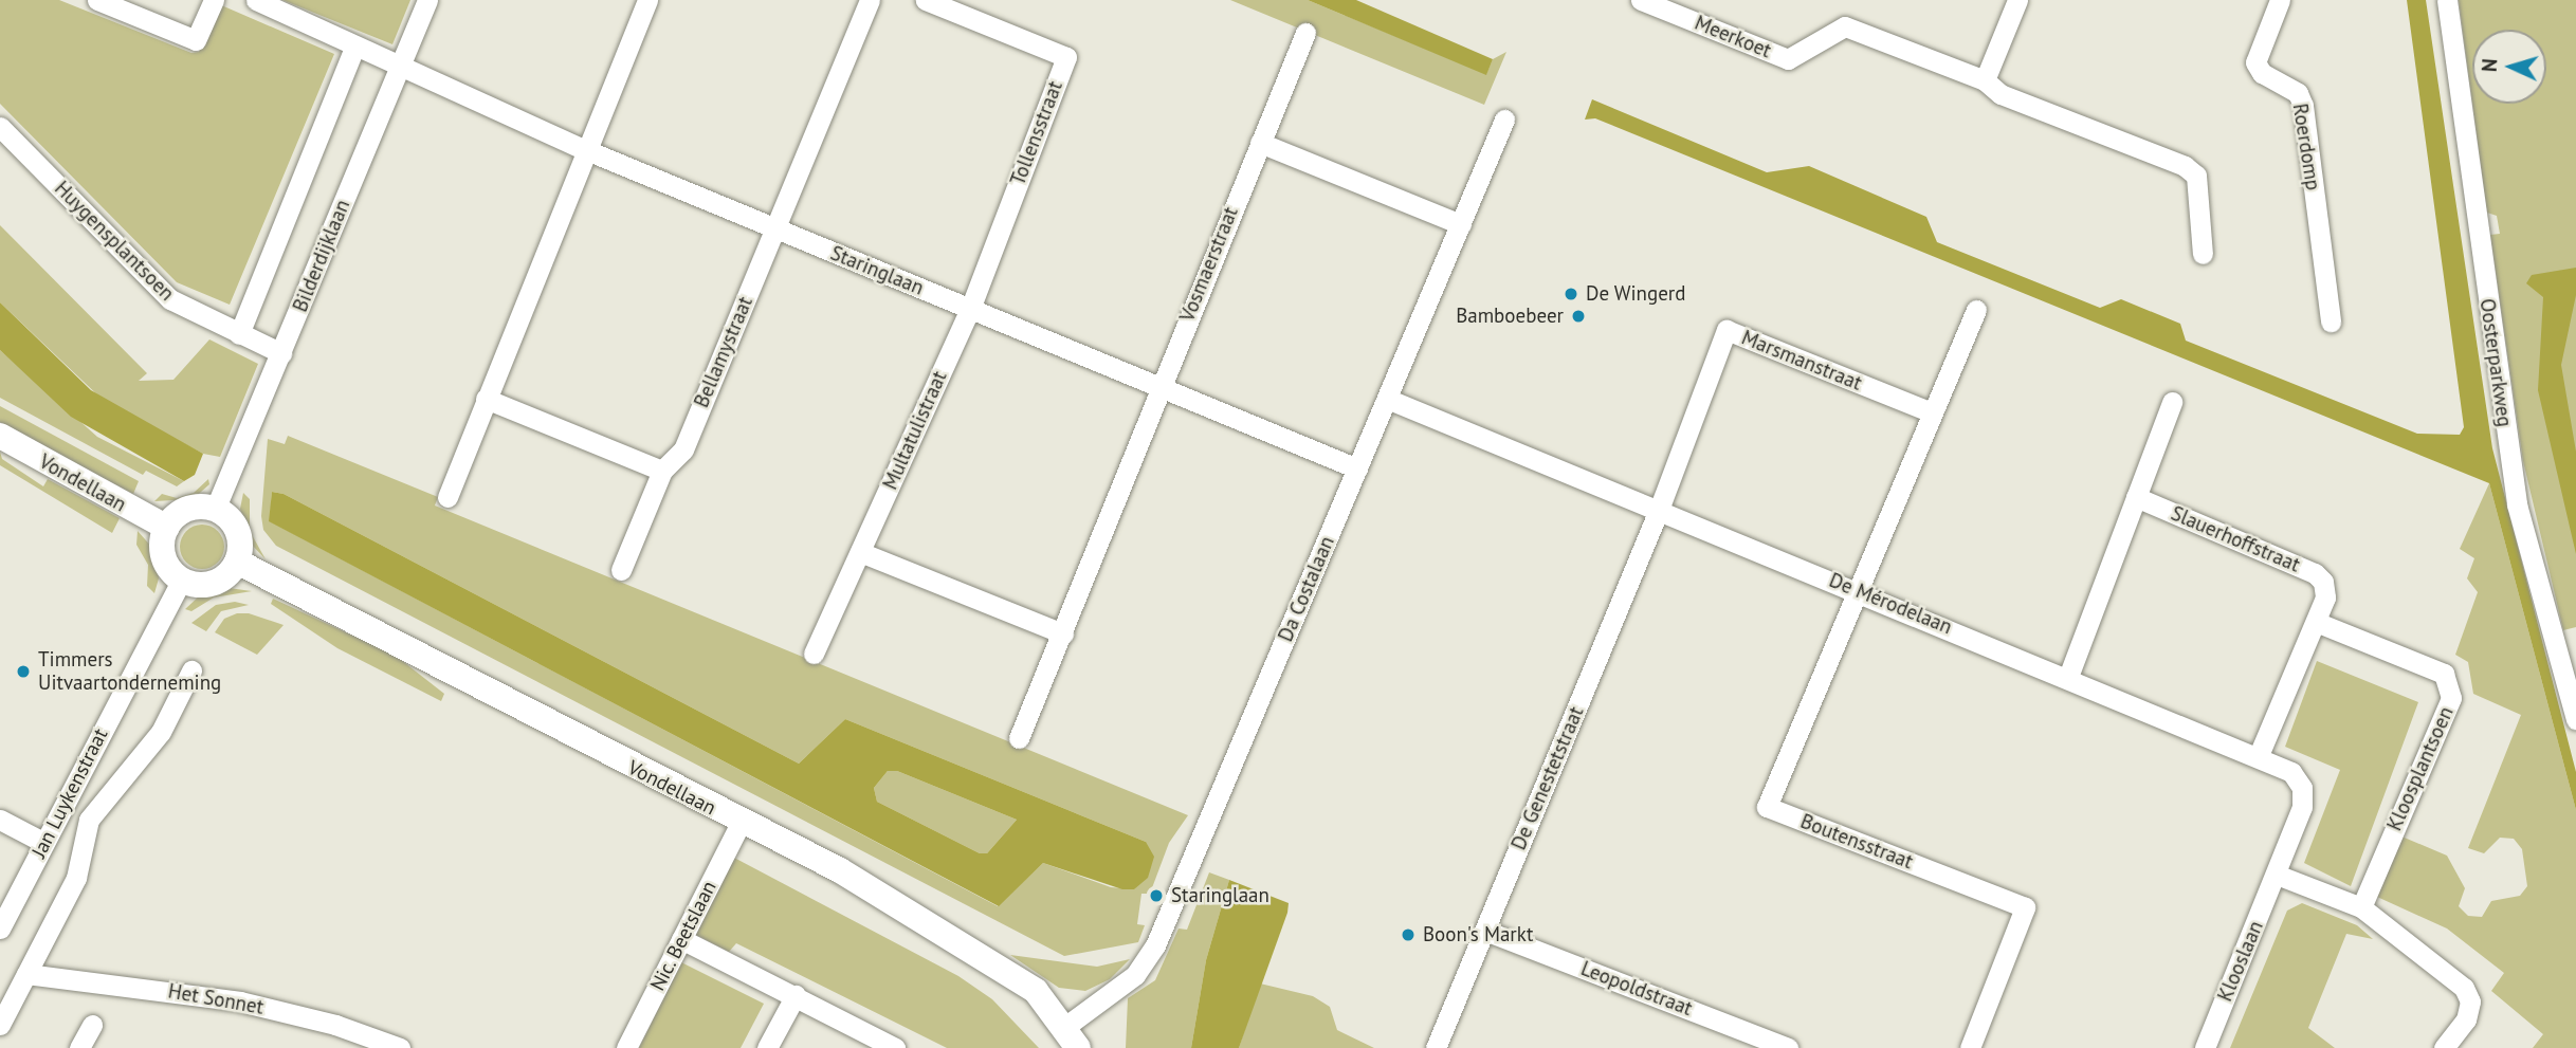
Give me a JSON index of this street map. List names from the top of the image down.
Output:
{
  "streets": {
    "street": [
      "Meerkoet",
      "Tollensstraat",
      "Roerdomp",
      "Huygensplantsoen",
      "Bilderdijklaan",
      "Vosmaerstraat",
      "Staringlaan",
      "Bellamystraat",
      "Marsmanstraat",
      "Oosterparkweg",
      "Multatulistraat",
      "Vondellaan",
      "Slauerhoffstraat",
      "Da Costalaan",
      "De Mérodelaan",
      "Kloosplantsoen",
      "De Genestetstraat",
      "Jan Luykenstraat",
      "Boutensstraat",
      "Nic. Beetslaan",
      "Klooslaan",
      "Leopoldstraat",
      "Het Sonnet"
    ]
  },
  "crossings": [
    ["Tollensstraat", "Staringlaan"],
    ["Tollensstraat", "Multatulistraat"],
    ["Huygensplantsoen", "Bilderdijklaan"],
    ["Bilderdijklaan", "Staringlaan"],
    ["Bilderdijklaan", "Vondellaan"],
    ["Bilderdijklaan", "Jan Luykenstraat"],
    ["Vosmaerstraat", "Staringlaan"],
    ["Staringlaan", "Bellamystraat"],
    ["Staringlaan", "Multatulistraat"],
    ["Staringlaan", "Da Costalaan"],
    ["Marsmanstraat", "De Mérodelaan"],
    ["Marsmanstraat", "De Genestetstraat"],
    ["Vondellaan", "Da Costalaan"],
    ["Vondellaan", "Jan Luykenstraat"],
    ["Vondellaan", "Nic. Beetslaan"],
    ["Slauerhoffstraat", "De Mérodelaan"],
    ["Slauerhoffstraat", "Kloosplantsoen"],
    ["Da Costalaan", "De Mérodelaan"],
    ["De Mérodelaan", "De Genestetstraat"],
    ["De Mérodelaan", "Boutensstraat"],
    ["De Mérodelaan", "Klooslaan"],
    ["De Genestetstraat", "Leopoldstraat"],
    ["Jan Luykenstraat", "Het Sonnet"]
  ],
  "places": [
    "De Wingerd",
    "Bamboebeer",
    "Timmers Uitvaartonderneming",
    "Staringlaan",
    "Boon's Markt"
  ],
  "north": "left"
}
